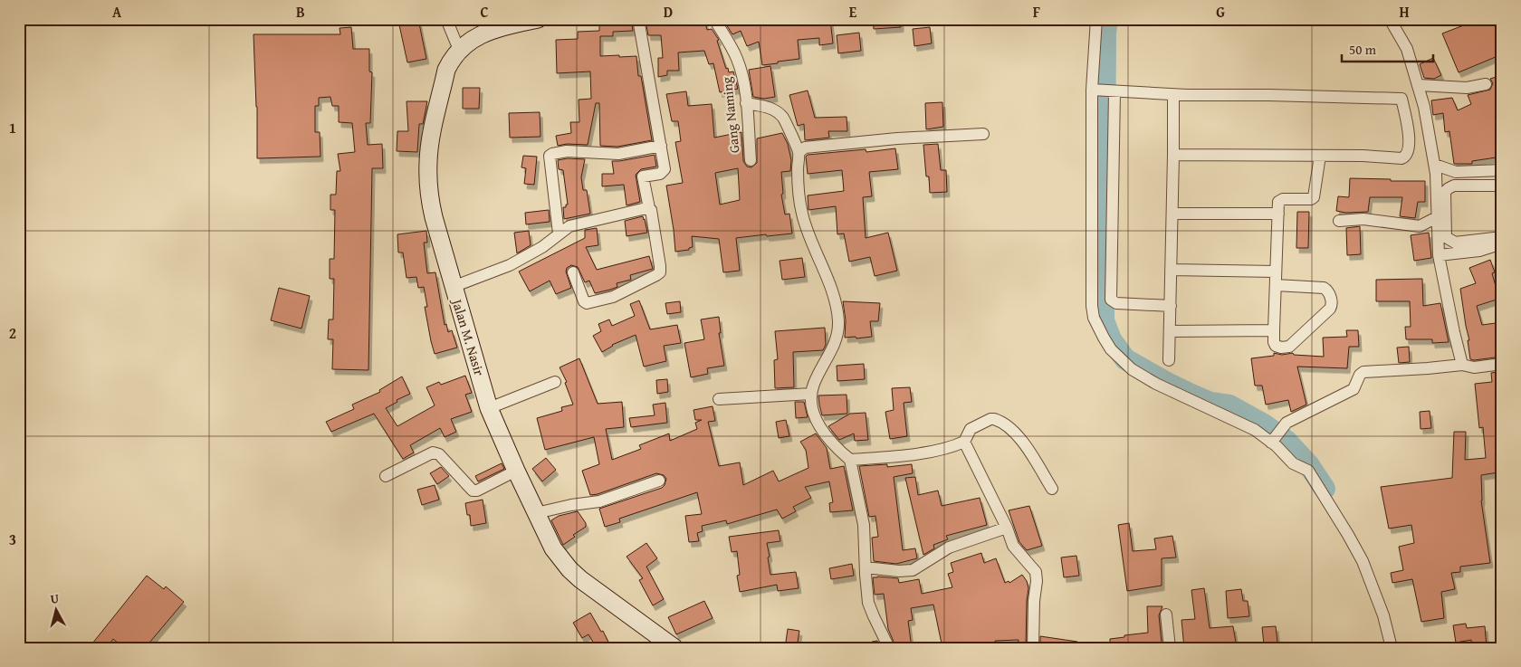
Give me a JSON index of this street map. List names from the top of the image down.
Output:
{
  "streets": {
    "street": ["Gang Naming", "Jalan M. Nasir"]
  },
  "scale_bar": "50 m",
  "north": "top",
  "grid": {
    "columns": [
      "A",
      "B",
      "C",
      "D",
      "E",
      "F",
      "G",
      "H"
    ],
    "rows": ["1", "2", "3"]
  }
}
